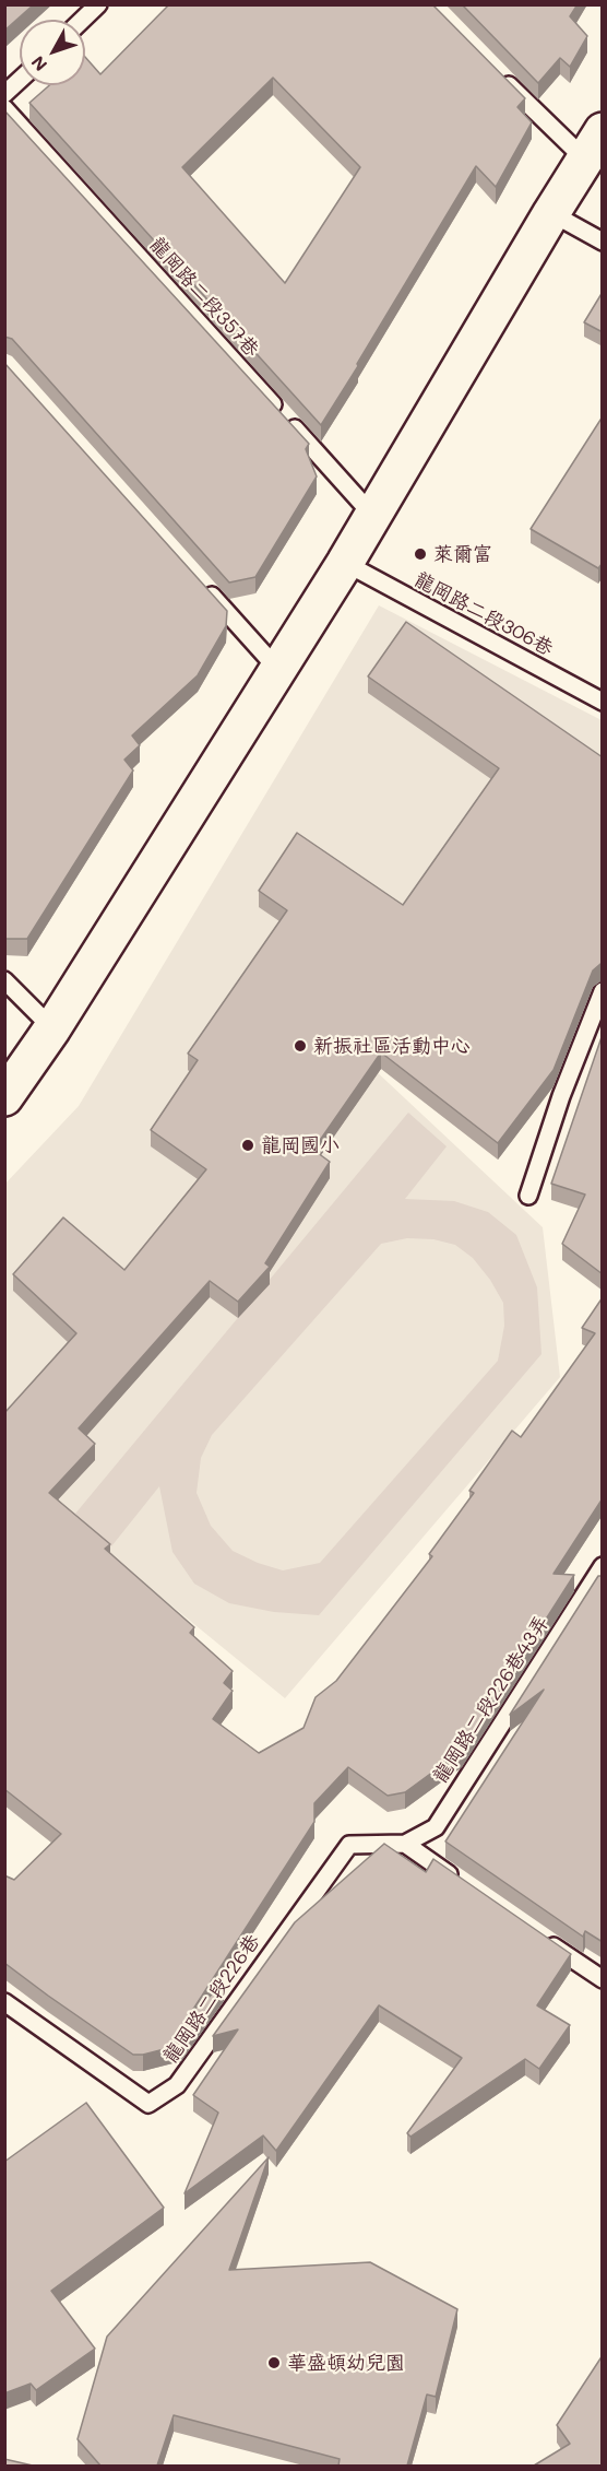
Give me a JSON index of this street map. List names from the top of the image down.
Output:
{
  "streets": {
    "lane": [
      "龍岡路二段357巷",
      "龍岡路二段306巷",
      "龍岡路二段226巷43弄",
      "龍岡路二段226巷"
    ]
  },
  "crossings": [
    ["龍岡路二段226巷43弄", "龍岡路二段226巷"]
  ],
  "places": [
    "萊爾富",
    "新振社區活動中心",
    "龍岡國小",
    "華盛頓幼兒園"
  ],
  "north": "bottom left"
}
